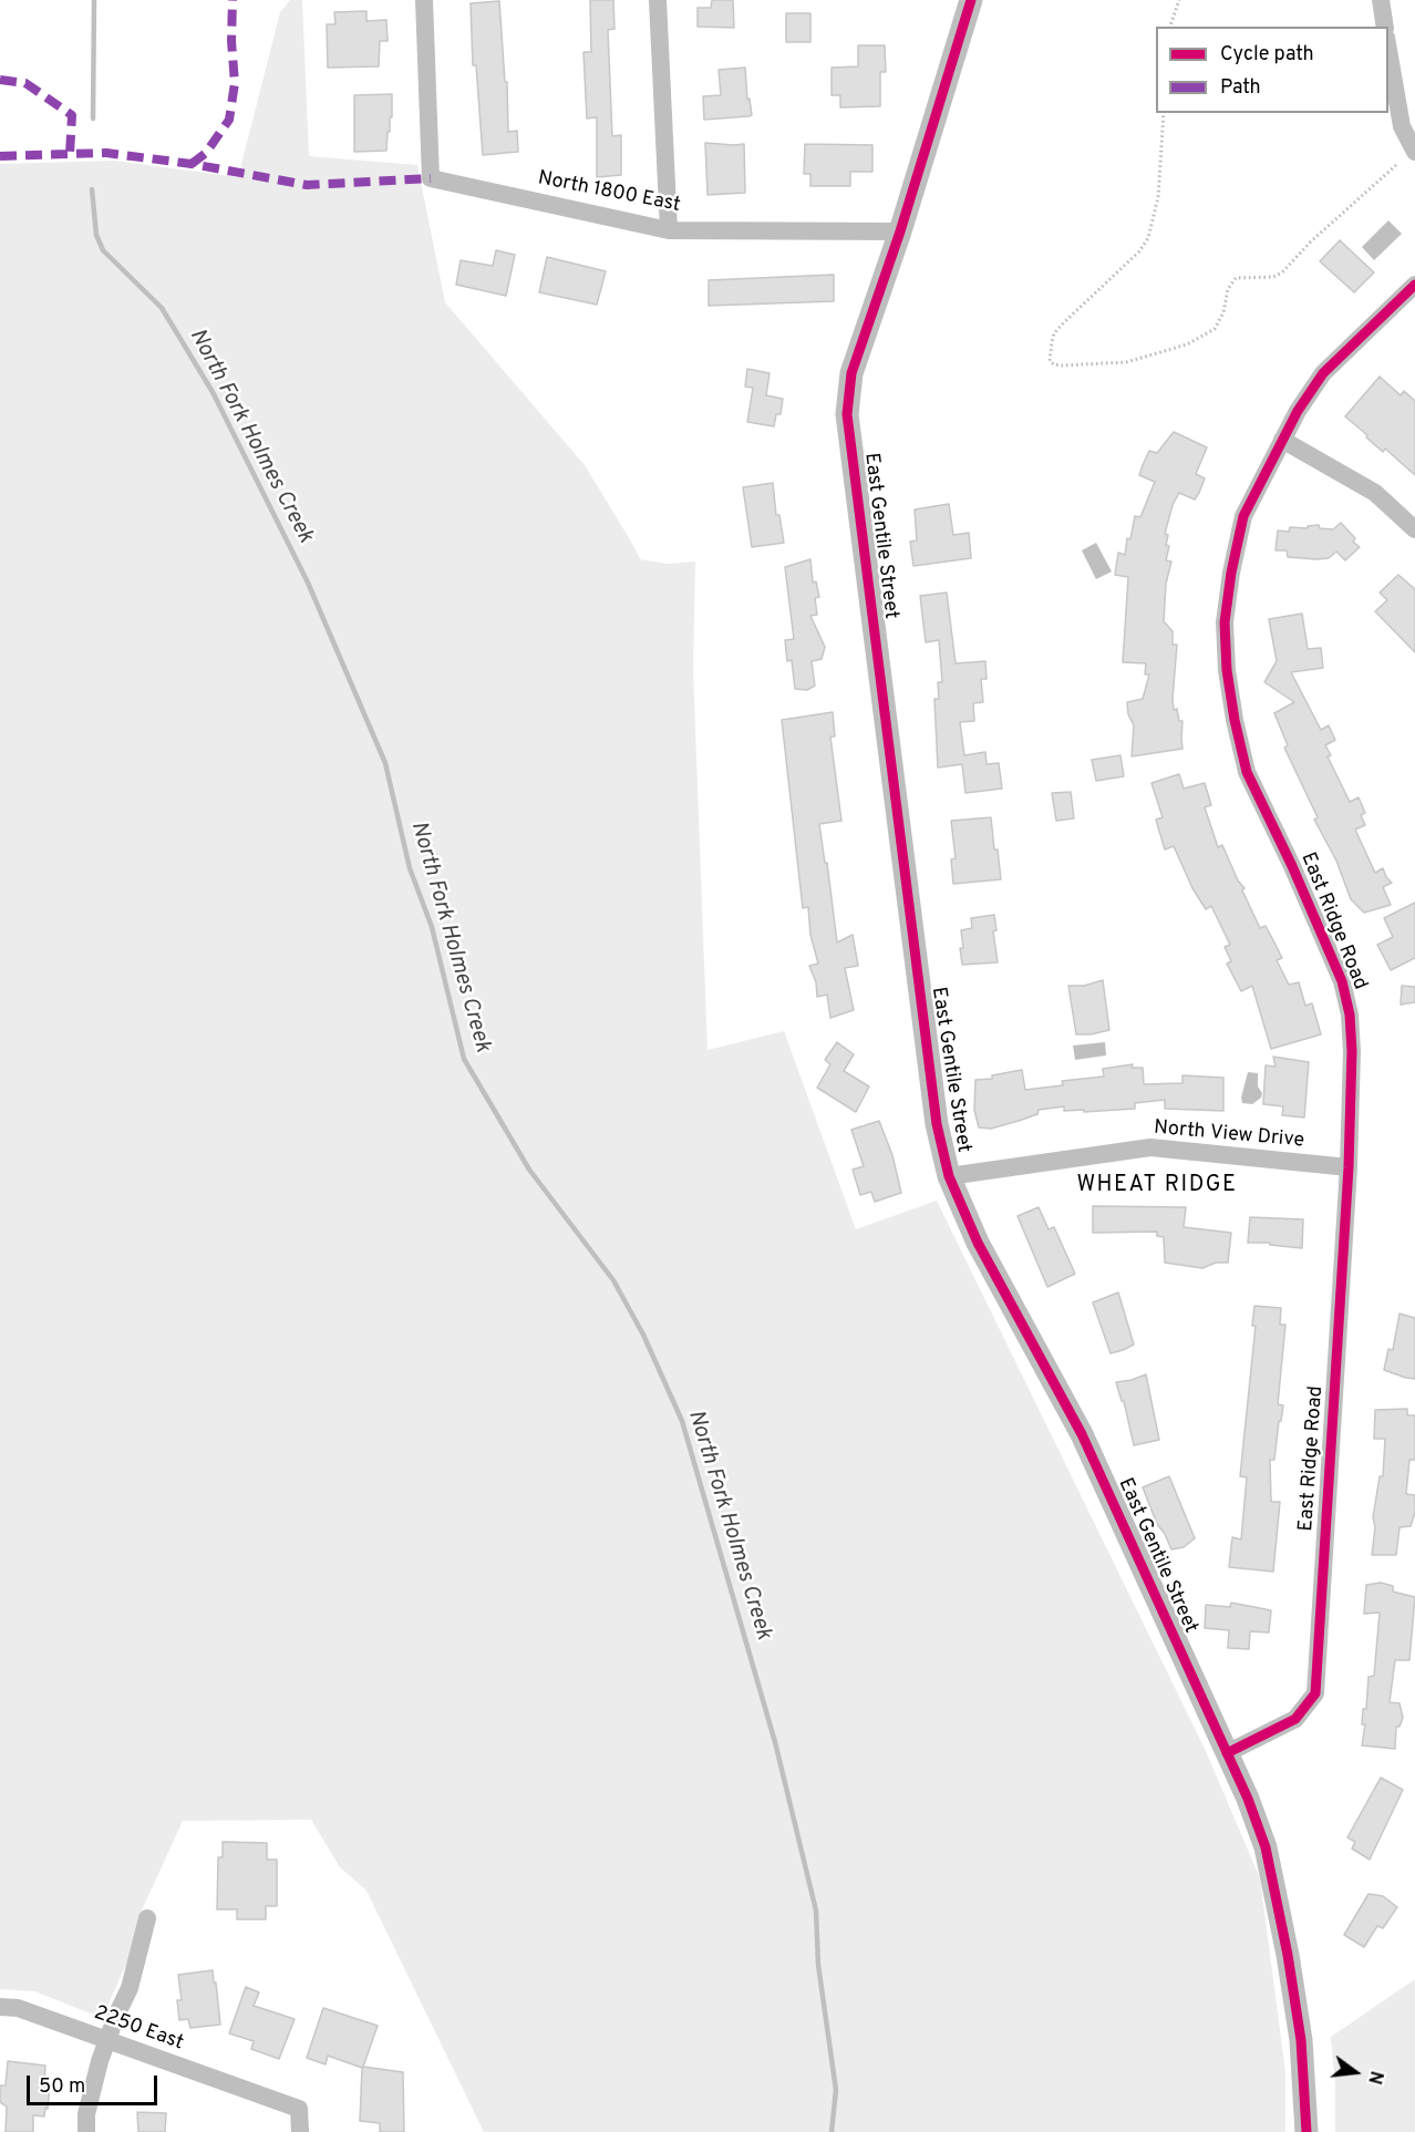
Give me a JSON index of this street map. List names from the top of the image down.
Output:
{
  "streets": {
    "street": [
      "North 1800 East",
      "East Gentile Street",
      "East Ridge Road",
      "North View Drive",
      "2250 East"
    ]
  },
  "crossings": [
    ["North 1800 East", "East Gentile Street"],
    ["East Gentile Street", "East Ridge Road"],
    ["East Gentile Street", "North View Drive"],
    ["East Ridge Road", "North View Drive"]
  ],
  "districts": ["WHEAT RIDGE"],
  "water": ["North Fork Holmes Creek"],
  "legend": ["Cycle path", "Path"],
  "scale_bar": "50 m",
  "north": "right"
}
